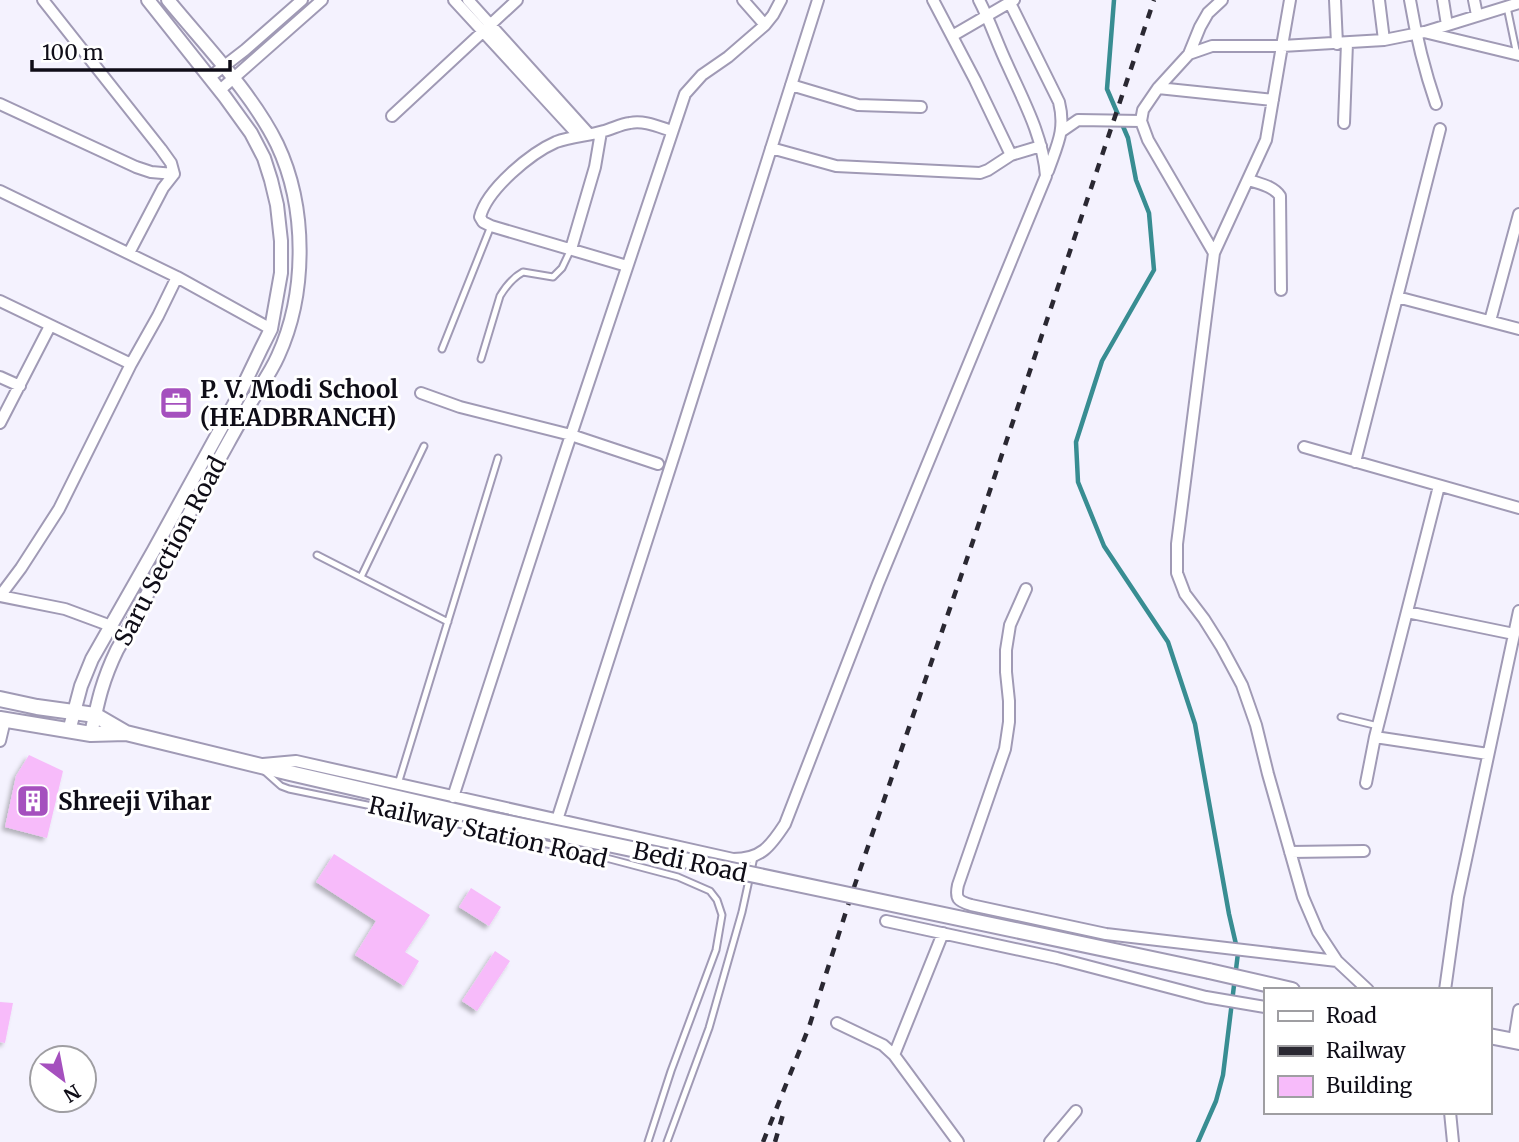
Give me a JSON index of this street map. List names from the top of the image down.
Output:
{
  "streets": {
    "main road": ["Bedi Road"],
    "street": ["Saru Section Road"],
    "lane": ["Railway Station Road"]
  },
  "crossings": [
    ["Saru Section Road", "Bedi Road"],
    ["Railway Station Road", "Bedi Road"]
  ],
  "places": {
    "office": ["P. V. Modi School (HEADBRANCH)"],
    "building": ["Shreeji Vihar"]
  },
  "legend": ["Road", "Railway", "Building"],
  "scale_bar": "100 m",
  "north": "bottom right"
}
